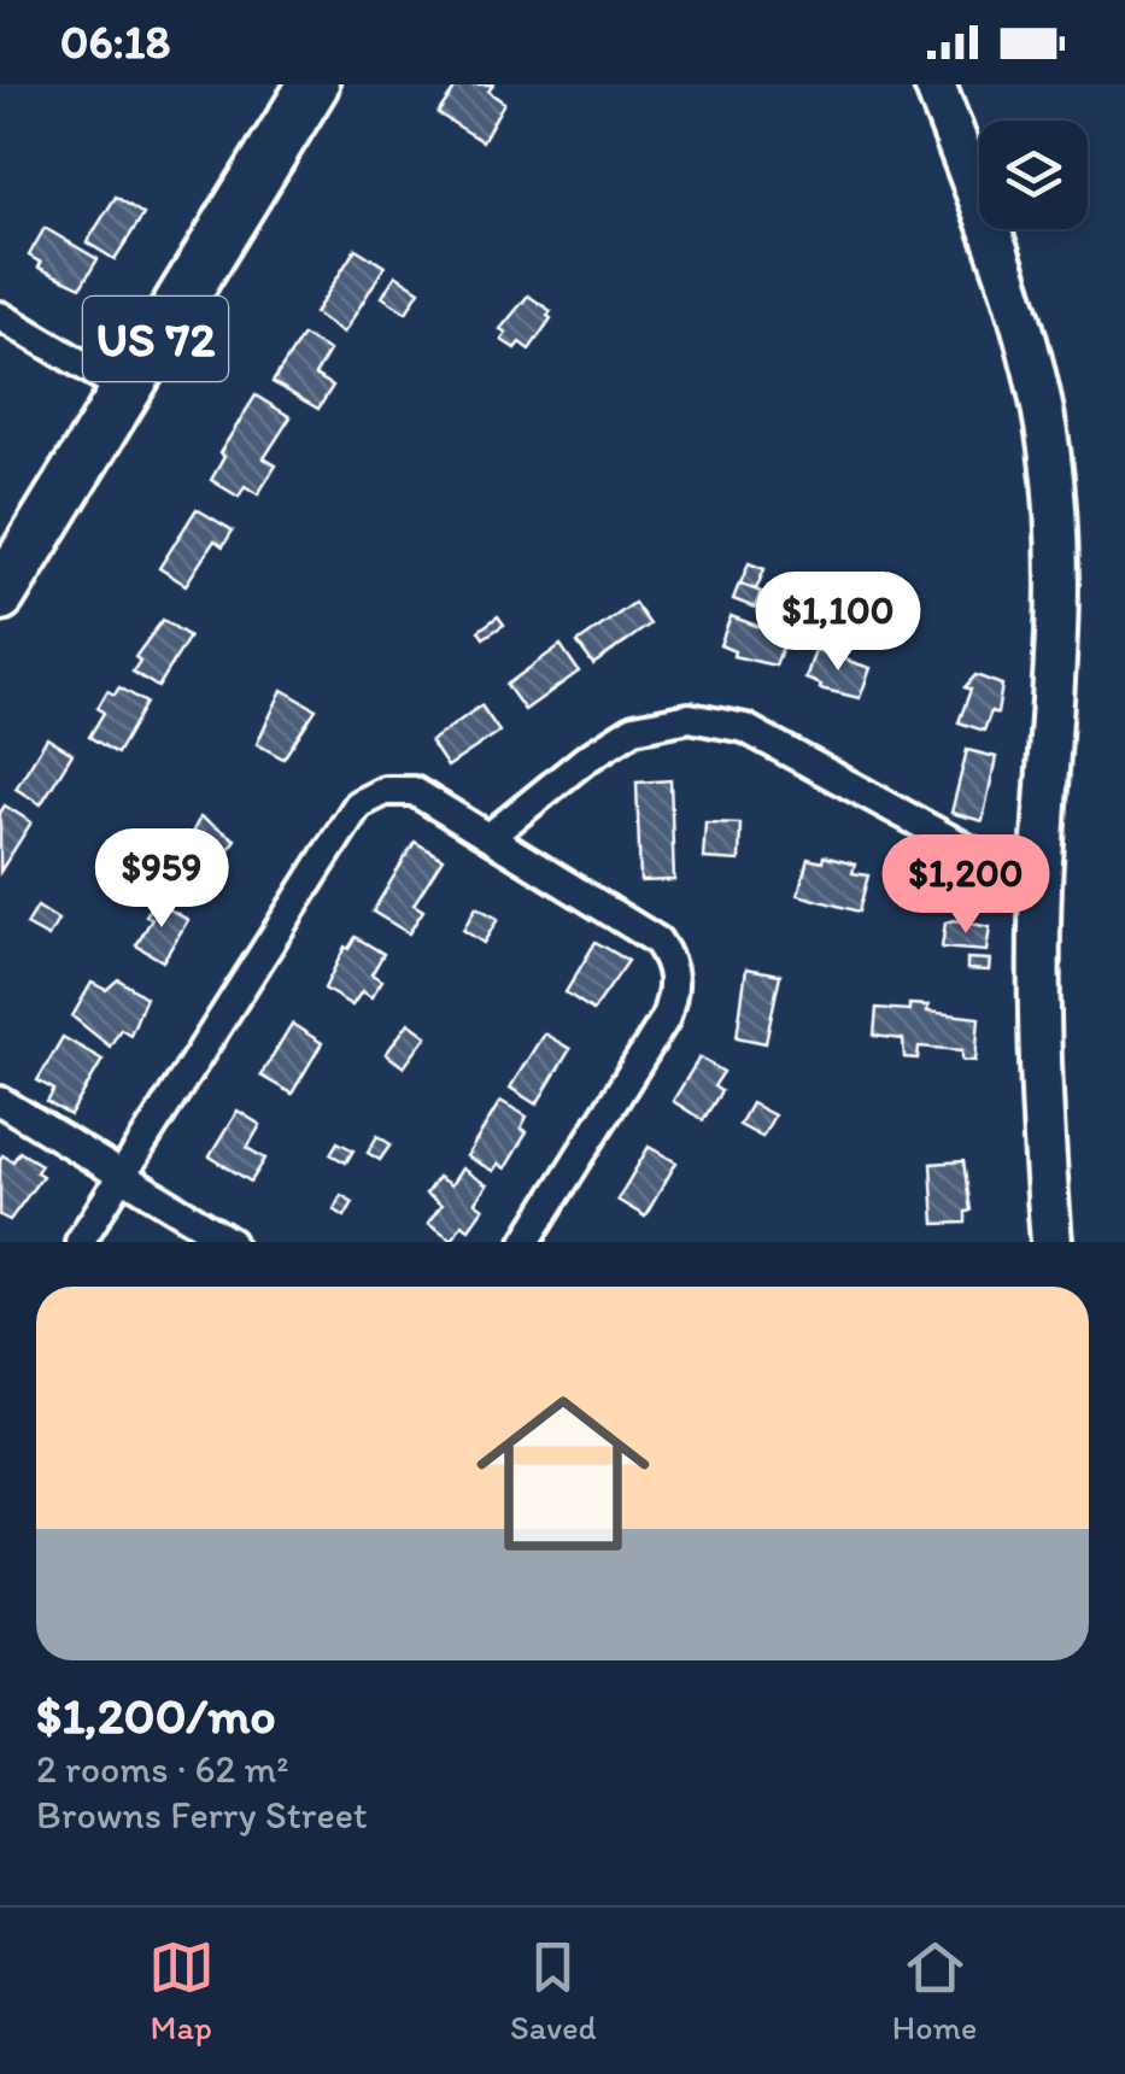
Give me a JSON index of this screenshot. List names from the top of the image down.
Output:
{
  "streets": {
    "highway": ["US 72"]
  },
  "page": {
    "status": "06:18",
    "price": ["$1,100", "$959", "$1,200"],
    "list": [
      {
        "name": "$1,200/mo",
        "note": "2 rooms · 62 m² · Browns Ferry Street"
      }
    ],
    "tabs": ["Map", "Saved", "Home"]
  }
}
